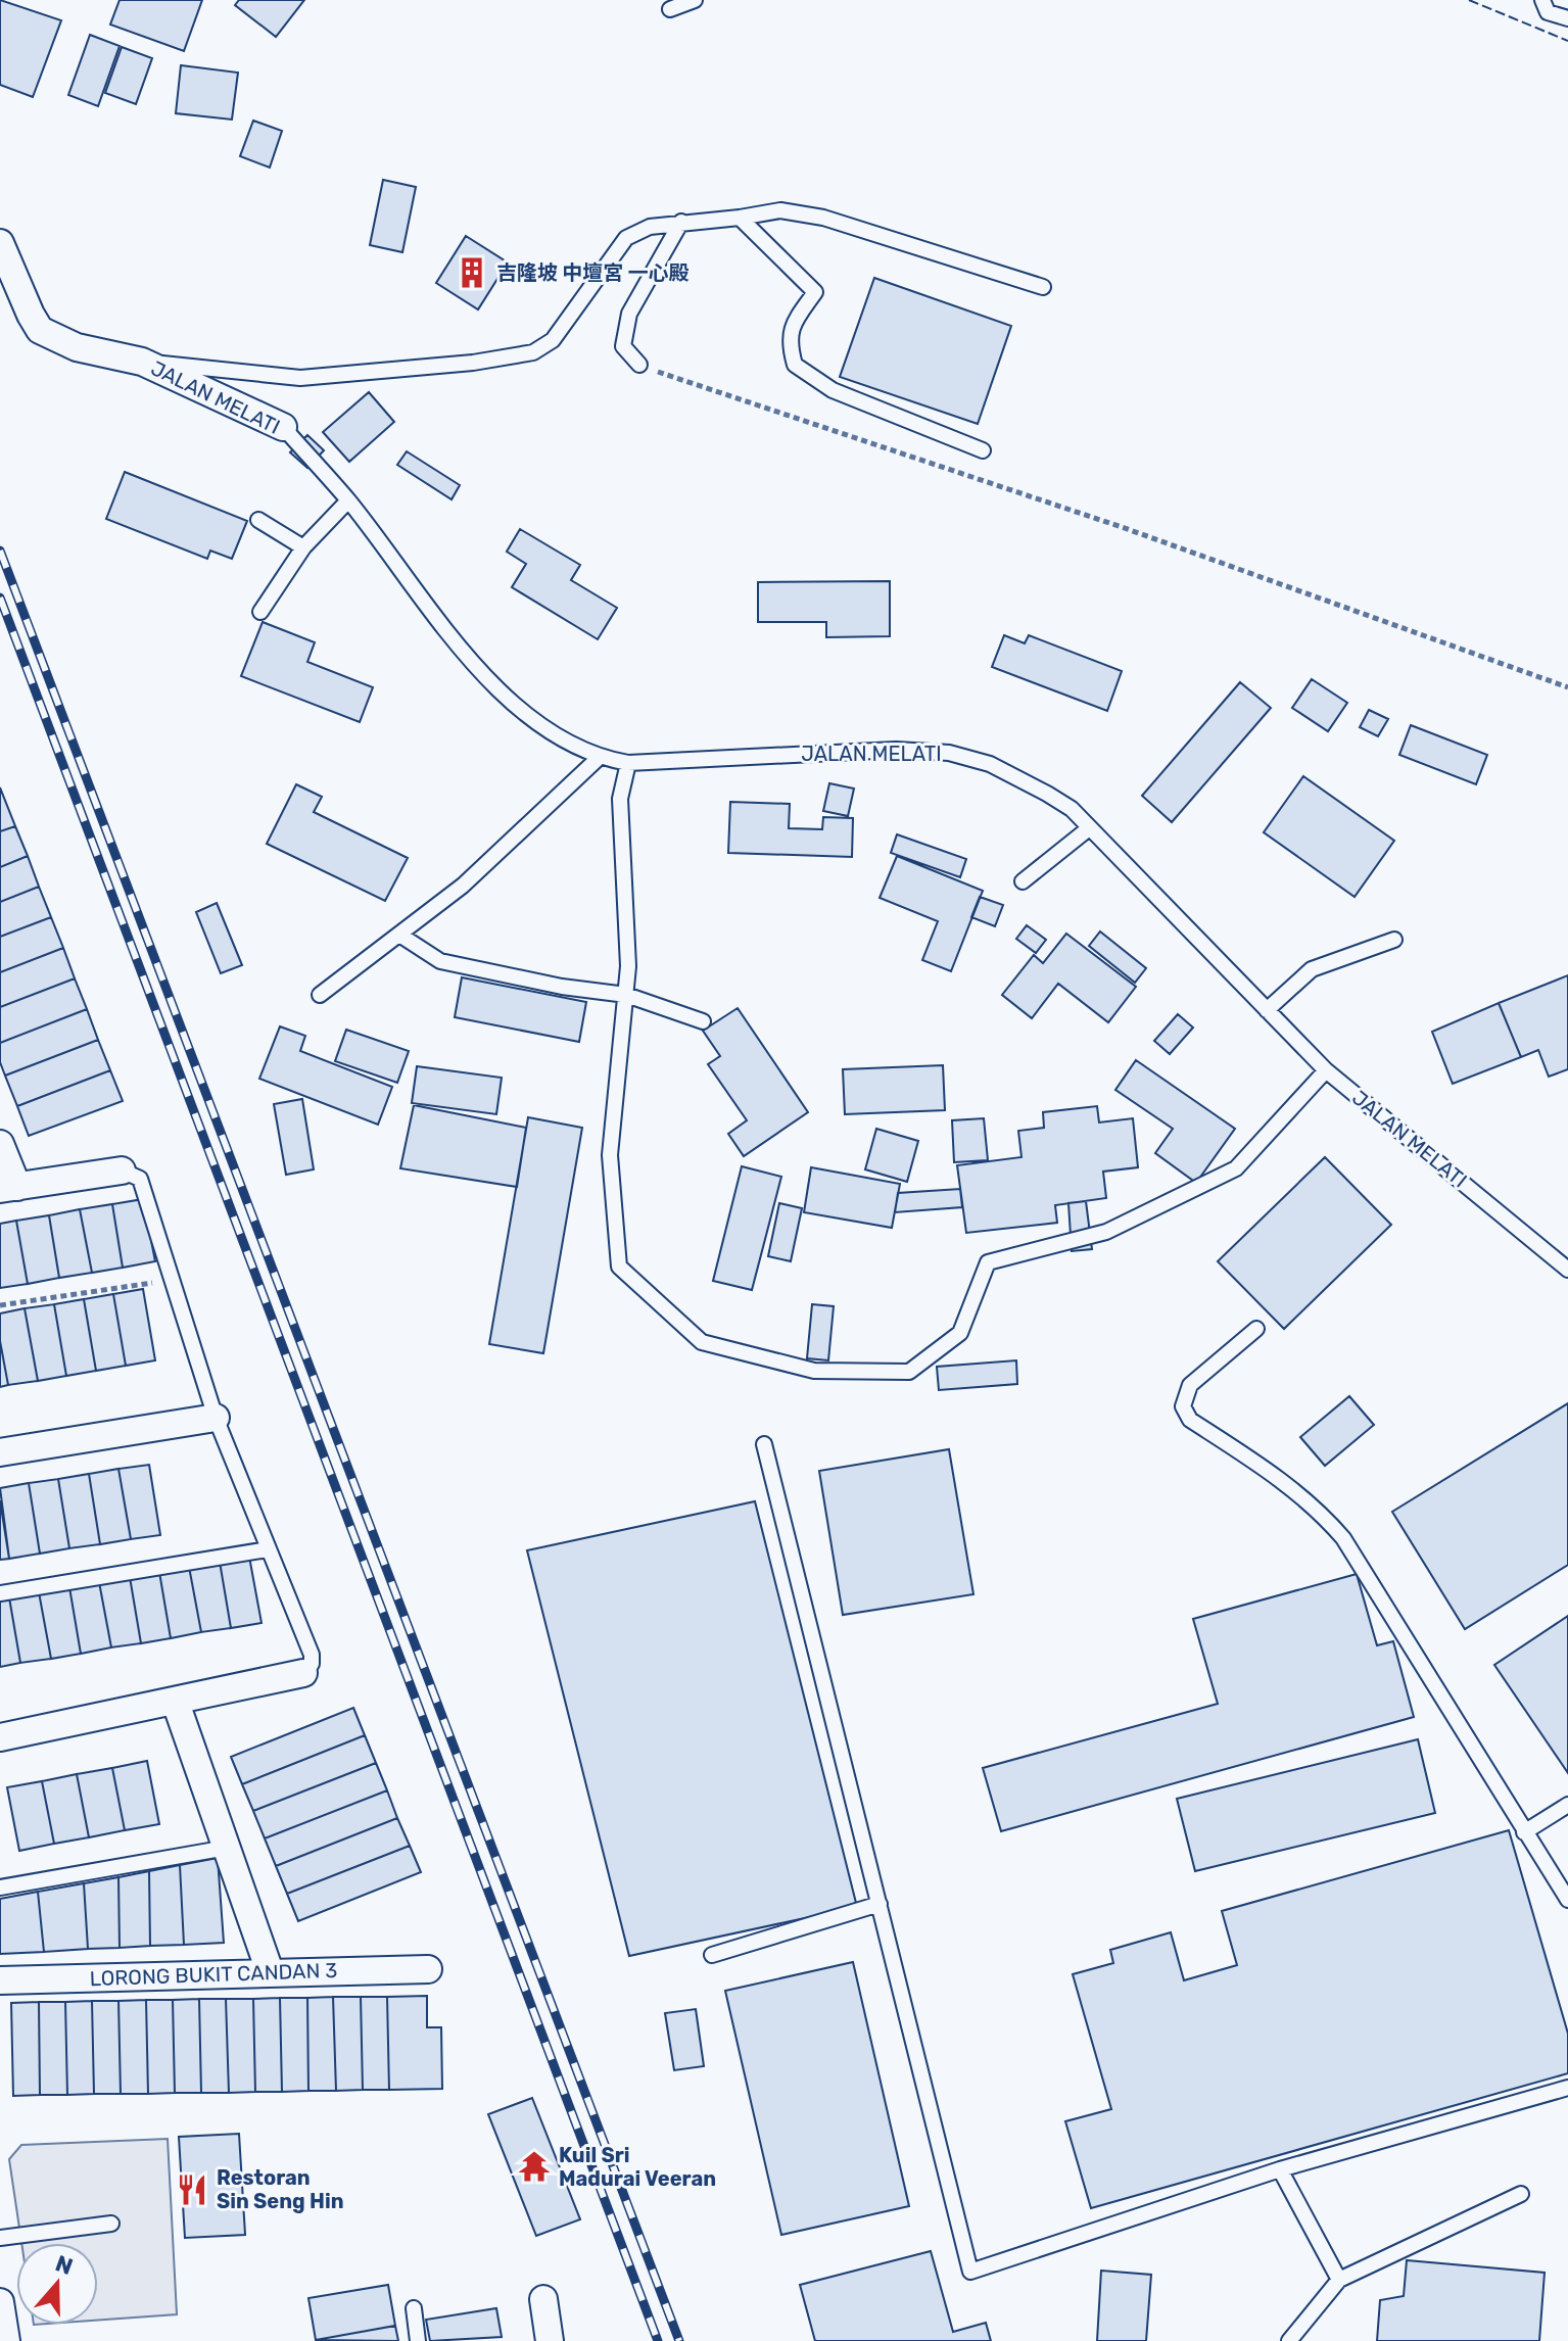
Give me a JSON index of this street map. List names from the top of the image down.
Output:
{
  "streets": {
    "street": ["JALAN MELATI", "LORONG BUKIT CANDAN 3"]
  },
  "places": {
    "building": ["吉隆坡 中壇宮 一心殿"],
    "temple": ["Kuil Sri Madurai Veeran"],
    "restaurant": ["Restoran Sin Seng Hin"]
  },
  "north": "top"
}
